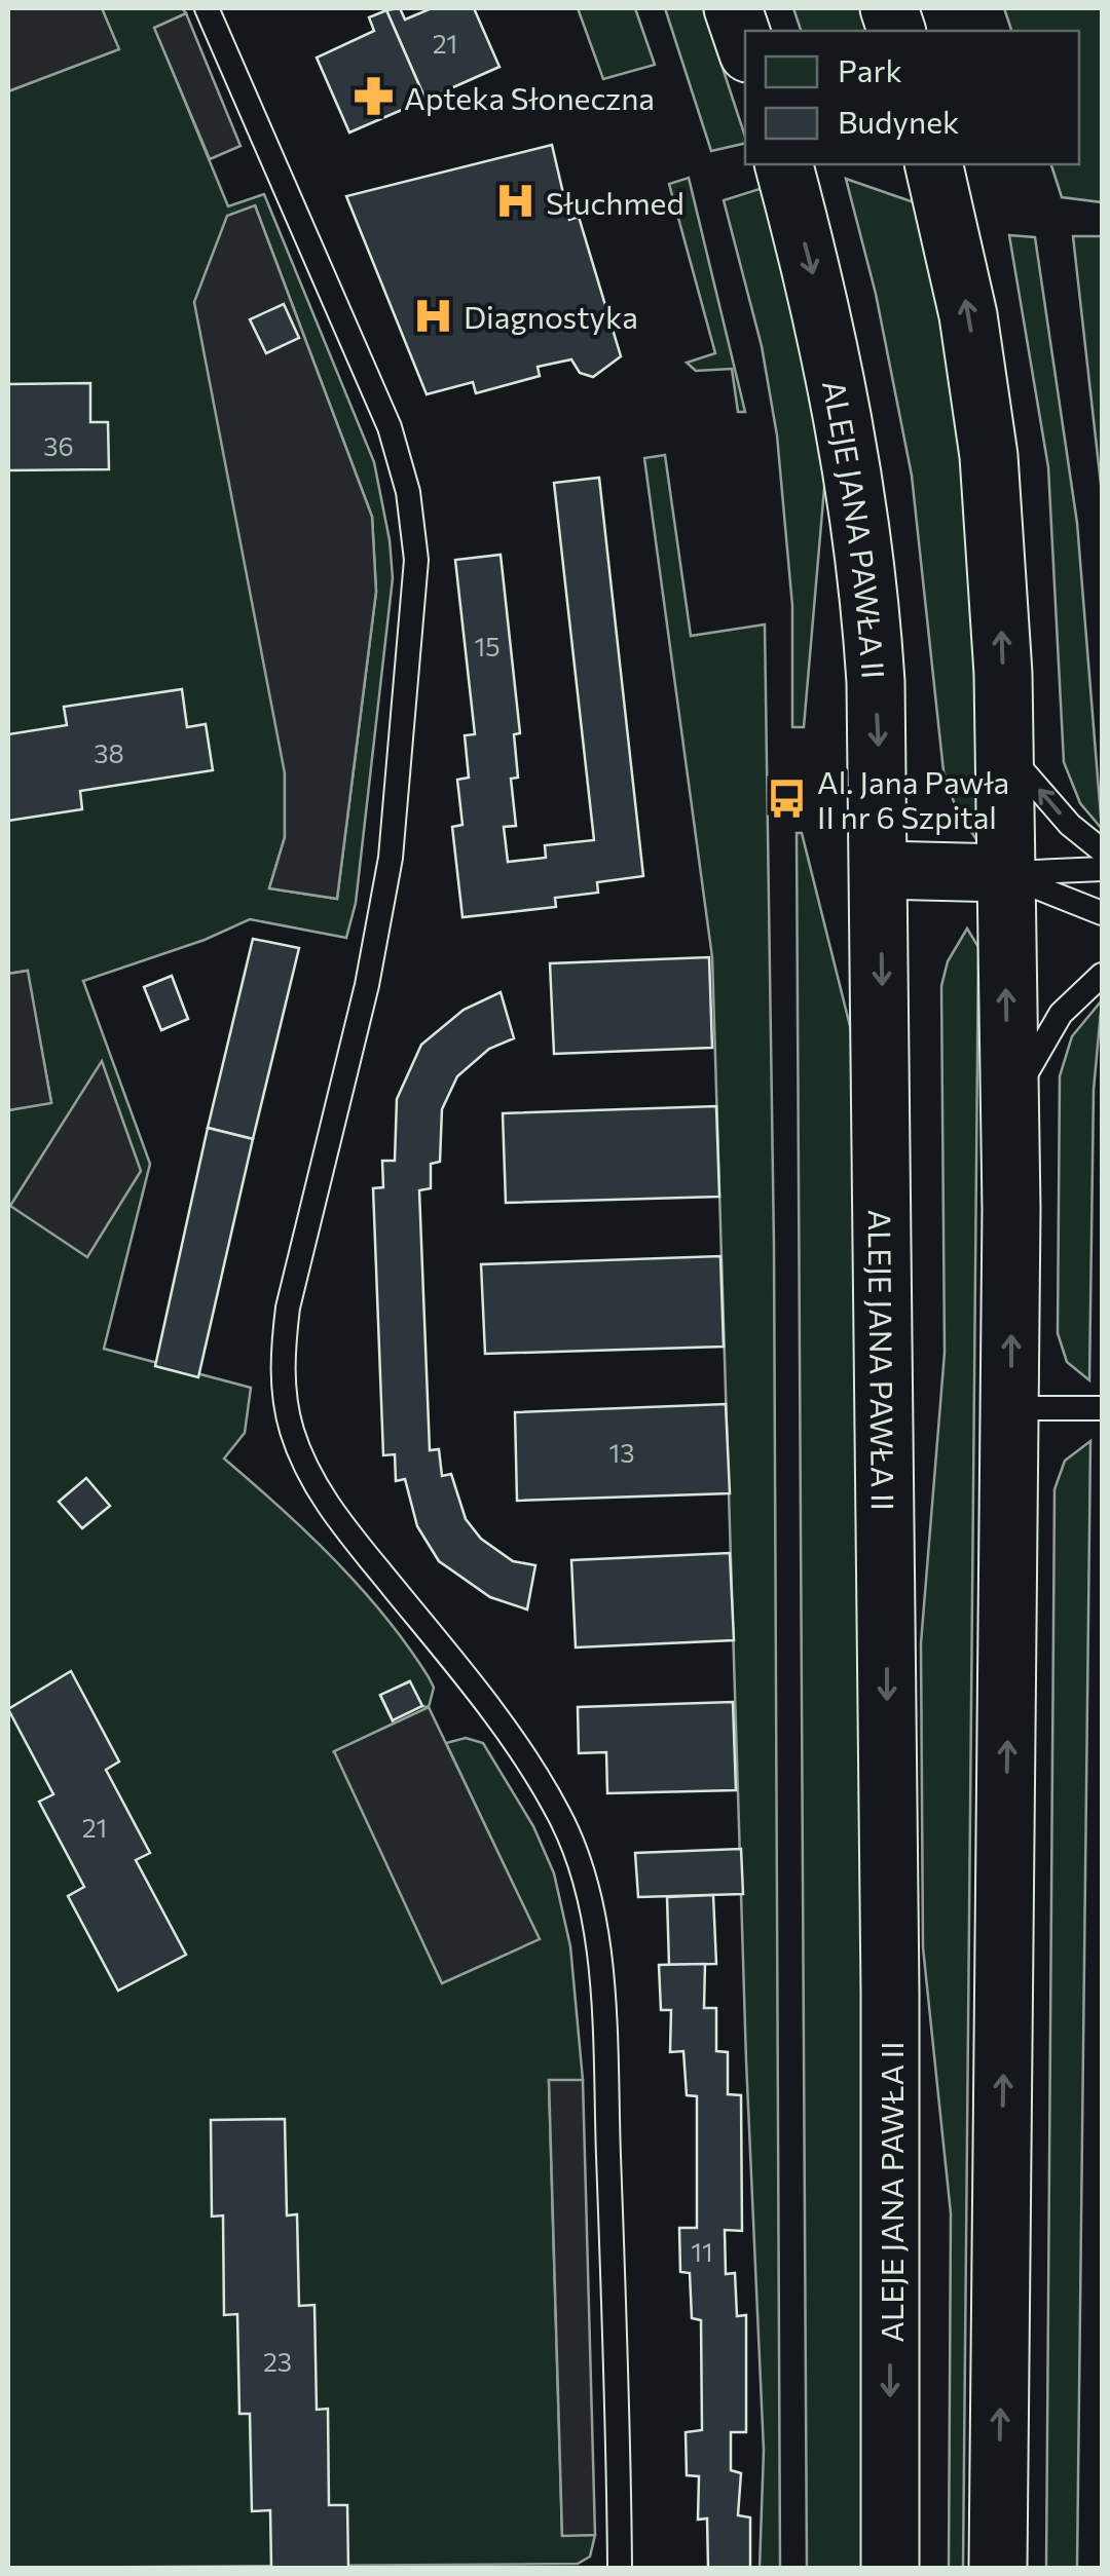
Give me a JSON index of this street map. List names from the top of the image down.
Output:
{
  "streets": {
    "highway": ["ALEJE JANA PAWŁA II"]
  },
  "places": {
    "pharmacy": ["Apteka Słoneczna"],
    "hospital": ["Słuchmed", "Diagnostyka"],
    "bus stop": ["Al. Jana Pawła II nr 6 Szpital"]
  },
  "house_numbers": [
    "21",
    "36",
    "15",
    "38",
    "13",
    "21",
    "11",
    "23"
  ],
  "legend": ["Park", "Budynek"]
}
